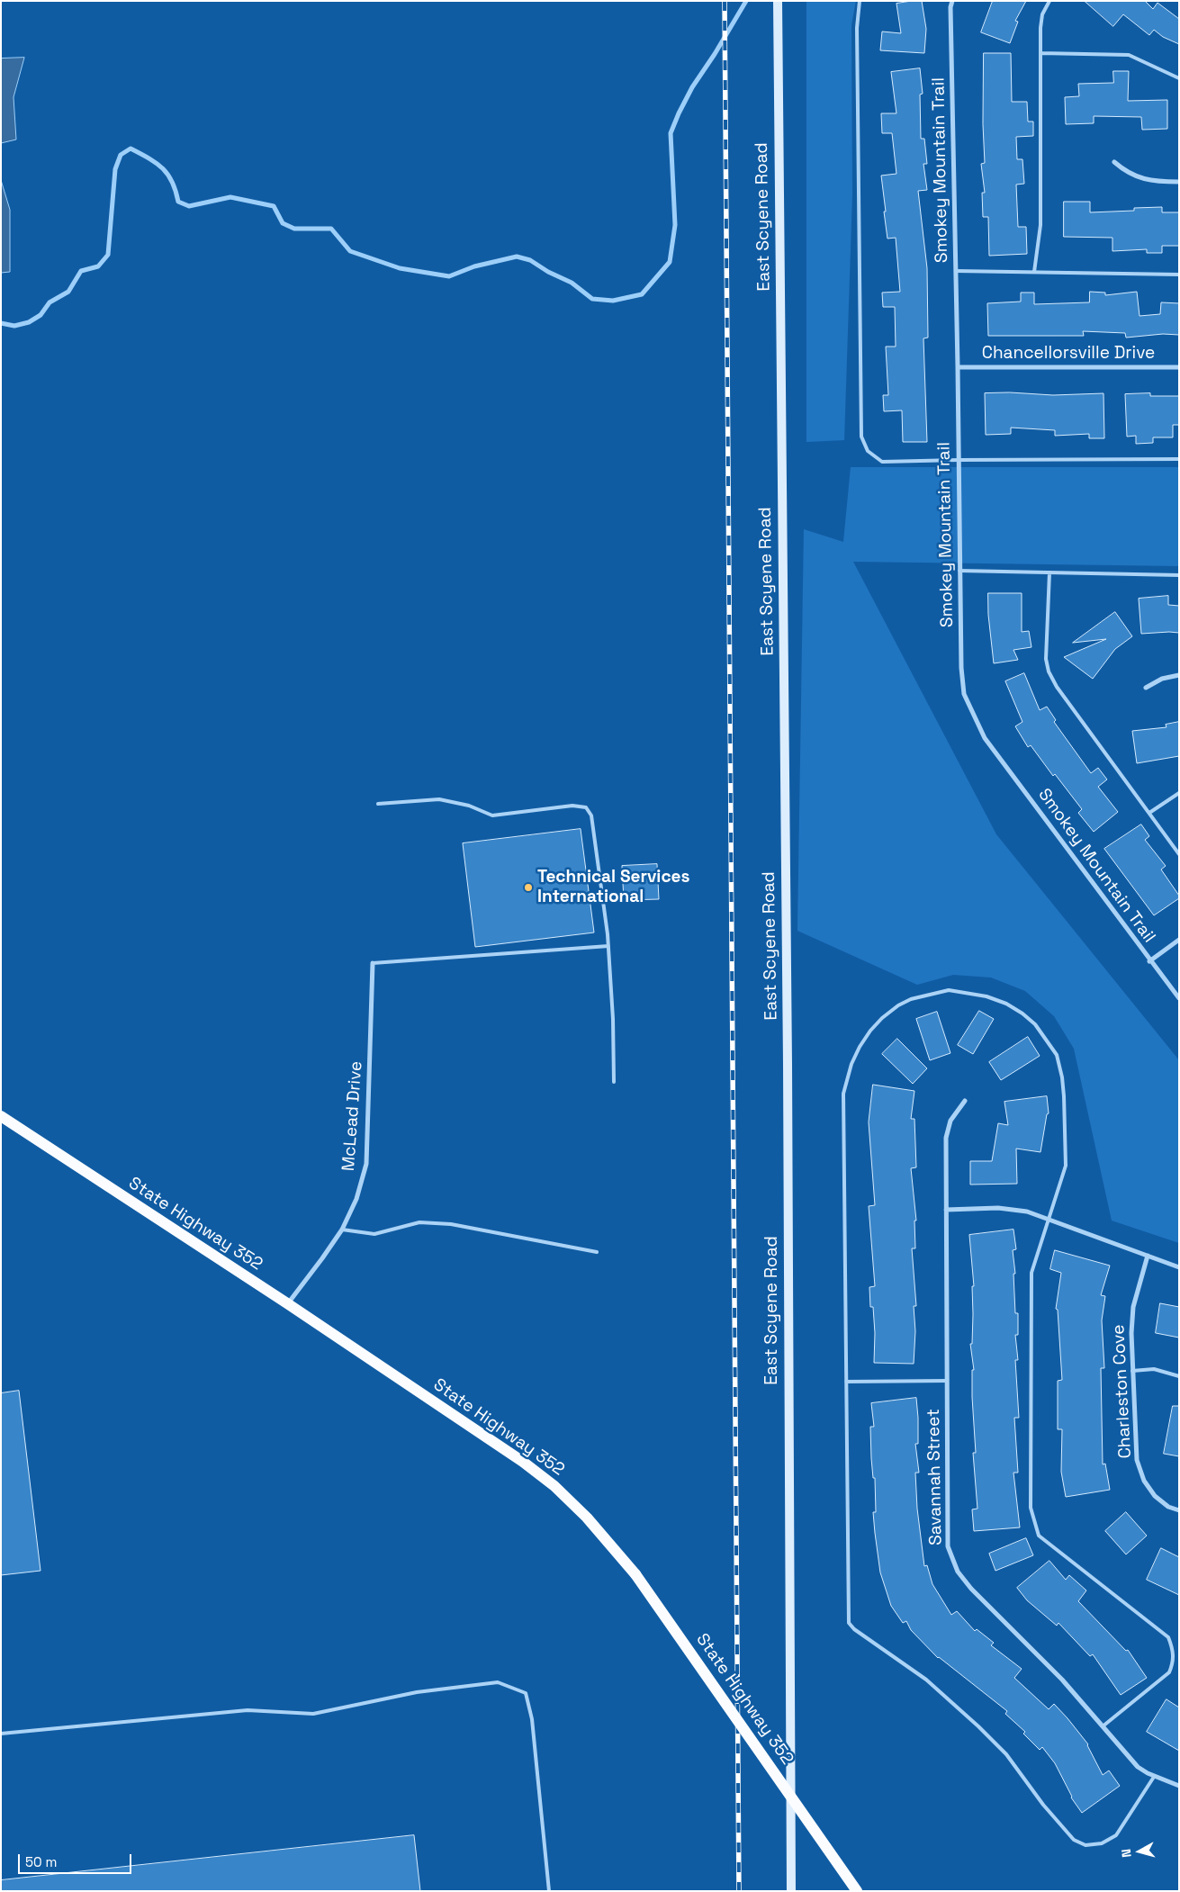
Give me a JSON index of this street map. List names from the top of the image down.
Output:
{
  "streets": {
    "main road": ["State Highway 352"],
    "street": [
      "Smokey Mountain Trail",
      "East Scyene Road",
      "Chancellorsville Drive",
      "McLead Drive",
      "Charleston Cove",
      "Savannah Street"
    ]
  },
  "crossings": [
    ["Smokey Mountain Trail", "Chancellorsville Drive"],
    ["McLead Drive", "State Highway 352"]
  ],
  "places": ["Technical Services International"],
  "scale_bar": "50 m",
  "north": "left"
}
